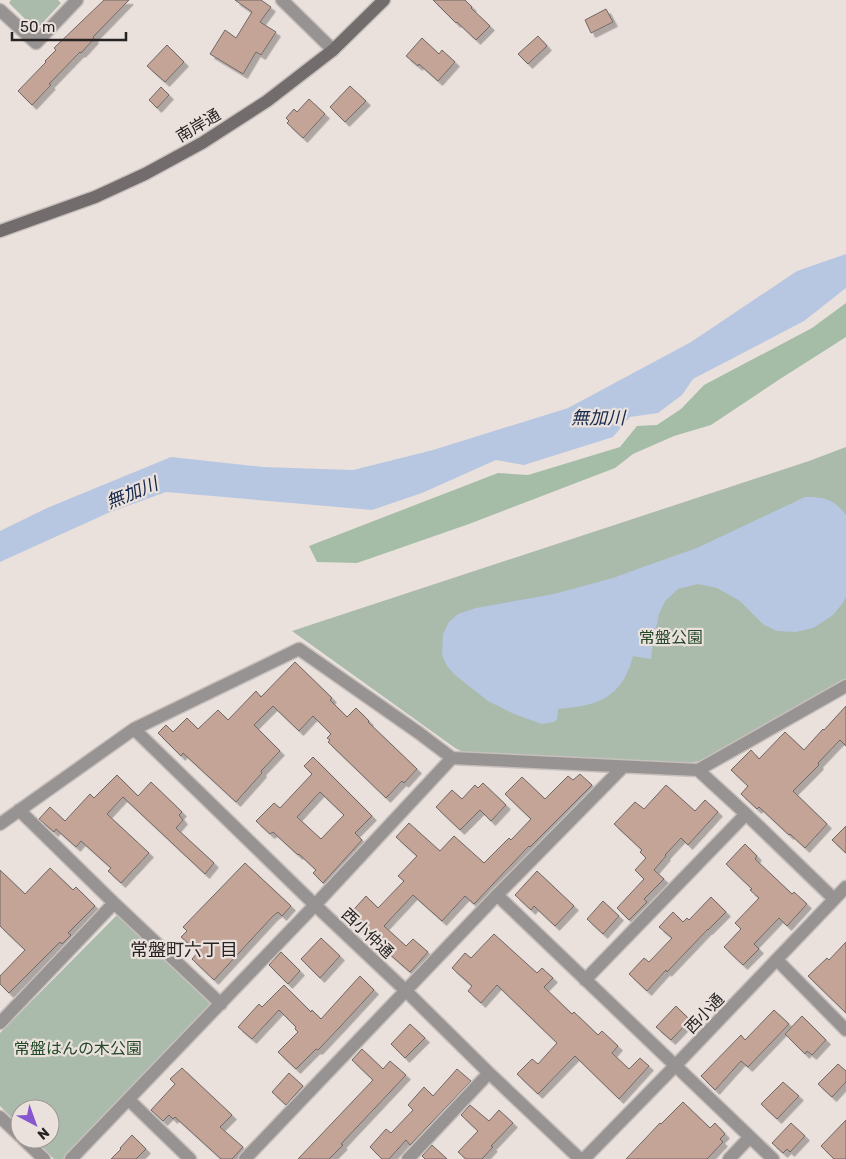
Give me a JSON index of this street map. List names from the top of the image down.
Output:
{
  "streets": {
    "main road": ["南岸通"],
    "street": ["西小仲通", "西小通"]
  },
  "districts": ["常盤町六丁目"],
  "water": ["無加川"],
  "parks": ["常盤公園", "常盤はんの木公園"],
  "scale_bar": "50 m",
  "north": "bottom right"
}
